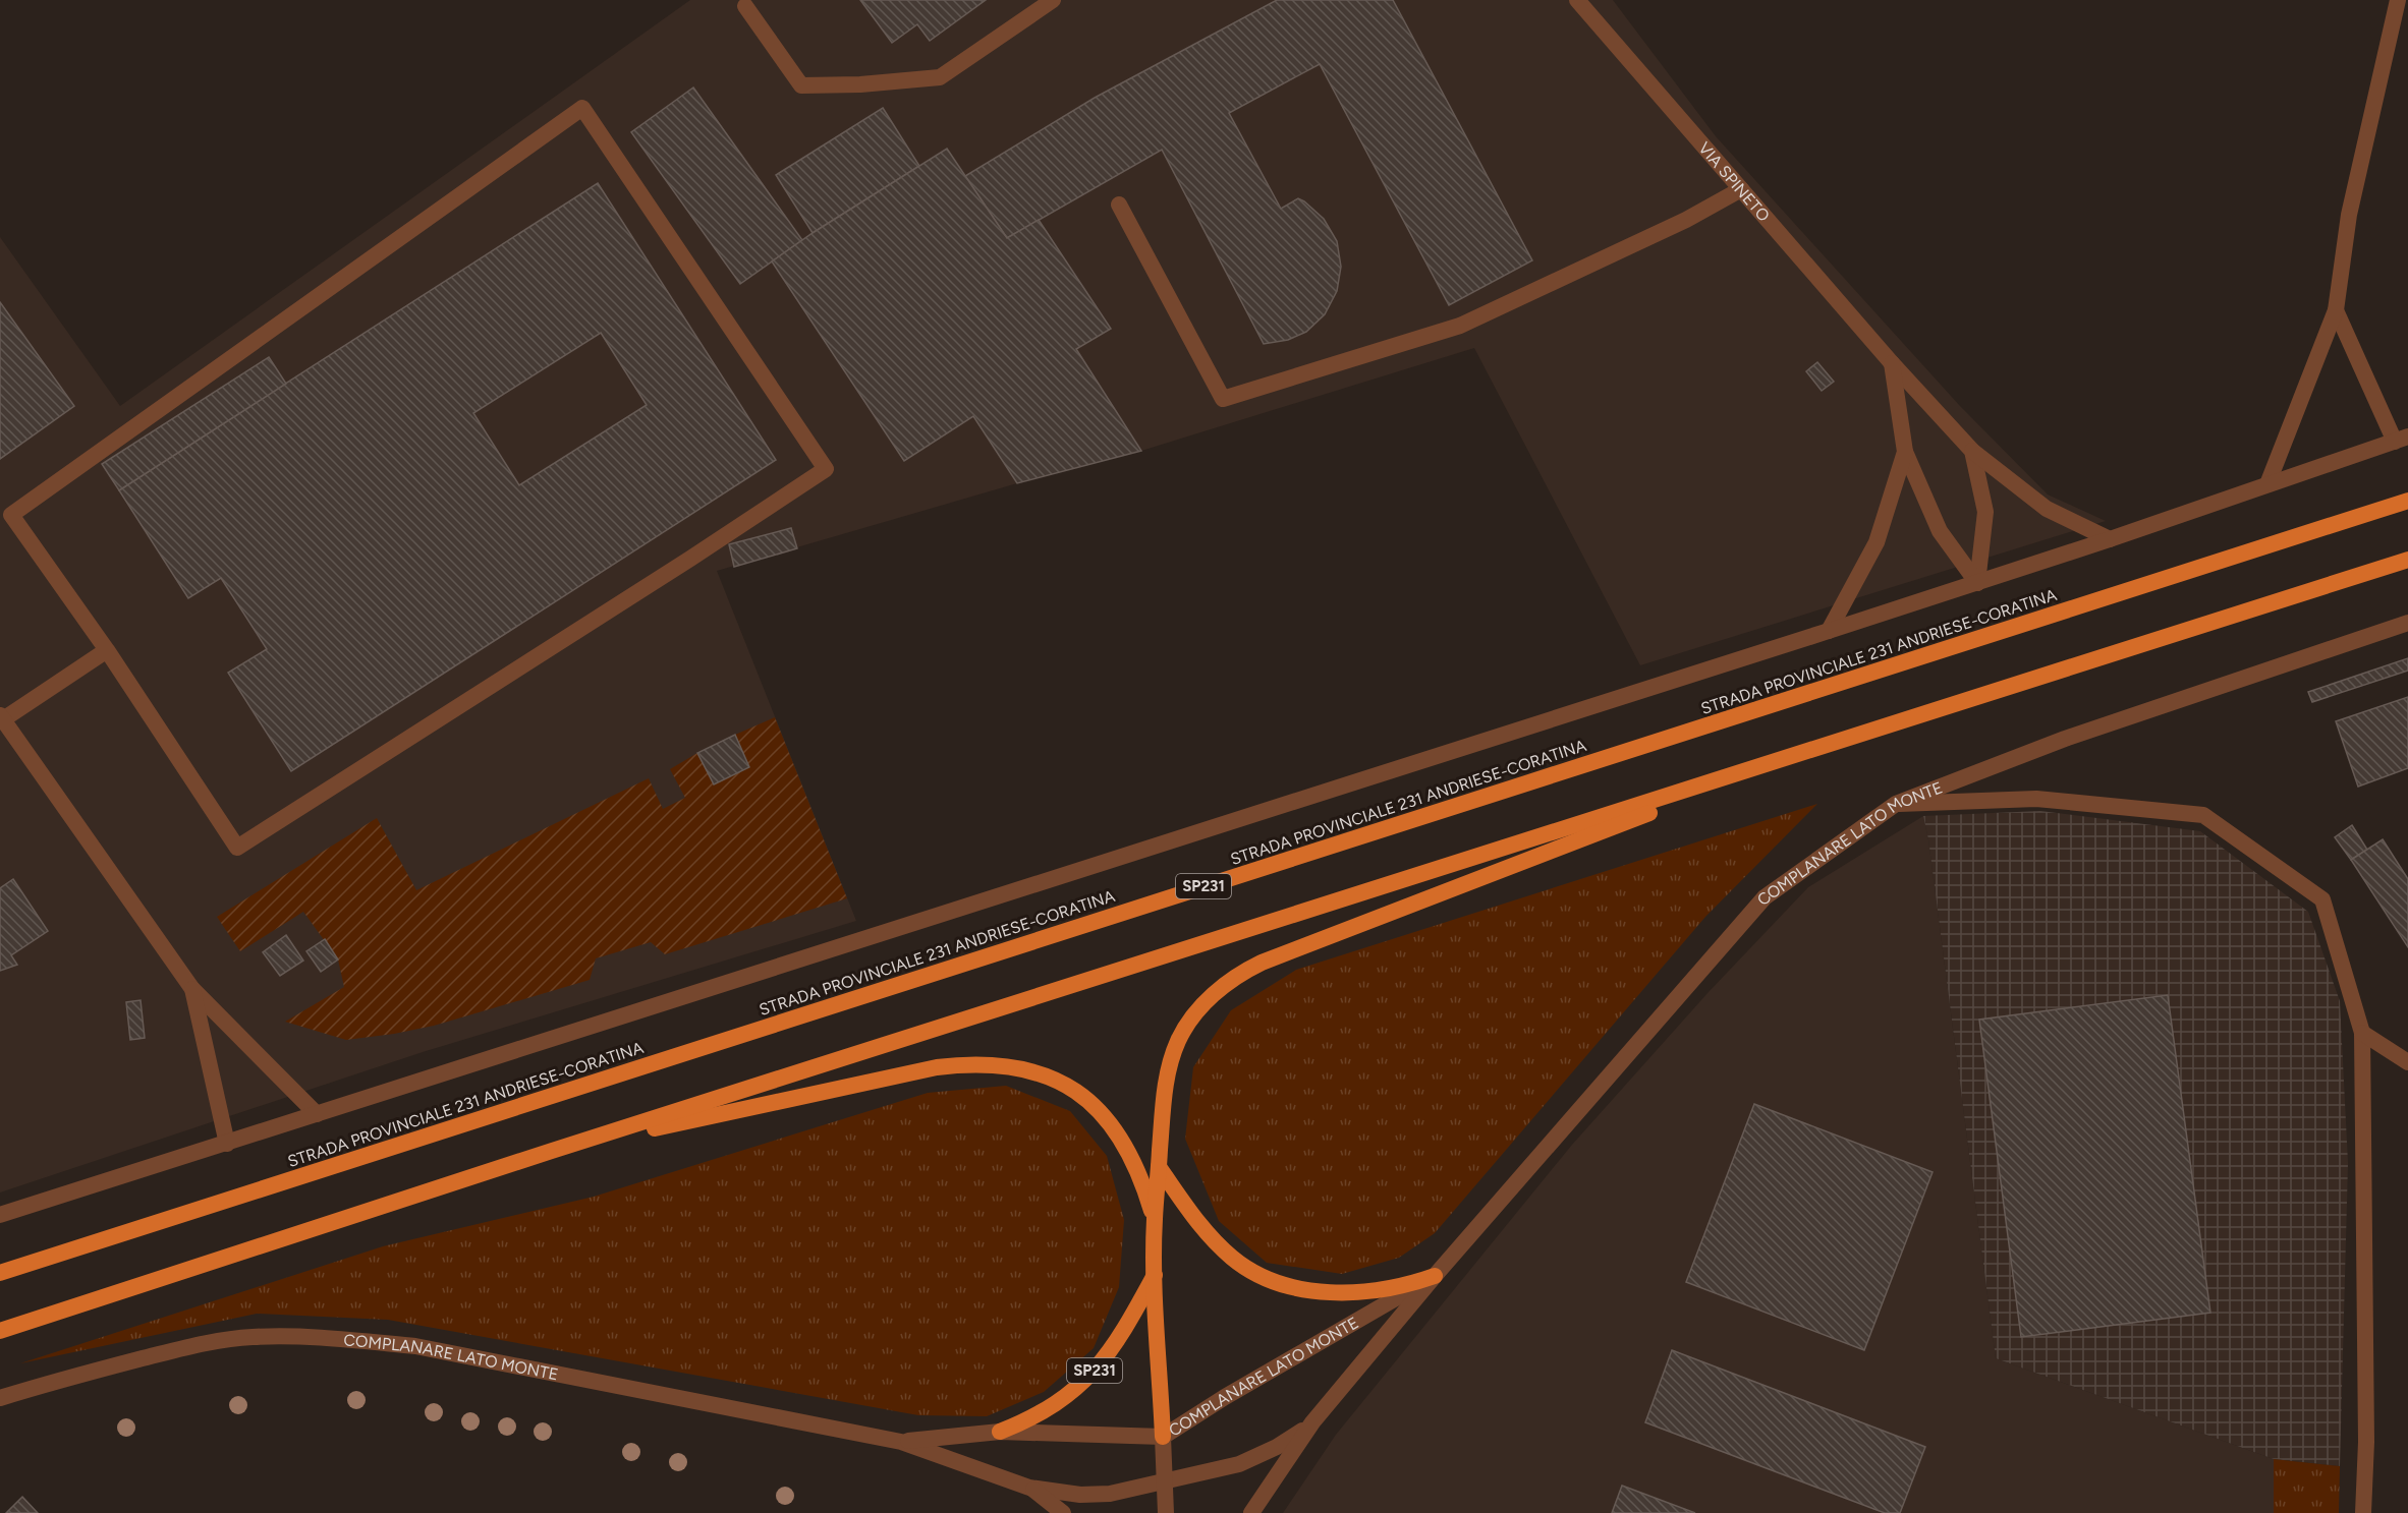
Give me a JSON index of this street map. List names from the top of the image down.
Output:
{
  "streets": {
    "highway": ["STRADA PROVINCIALE 231 ANDRIESE-CORATINA", "SP231"],
    "street": ["VIA SPINETO", "COMPLANARE LATO MONTE"]
  },
  "crossings": [
    ["COMPLANARE LATO MONTE", "SP231"]
  ]
}
